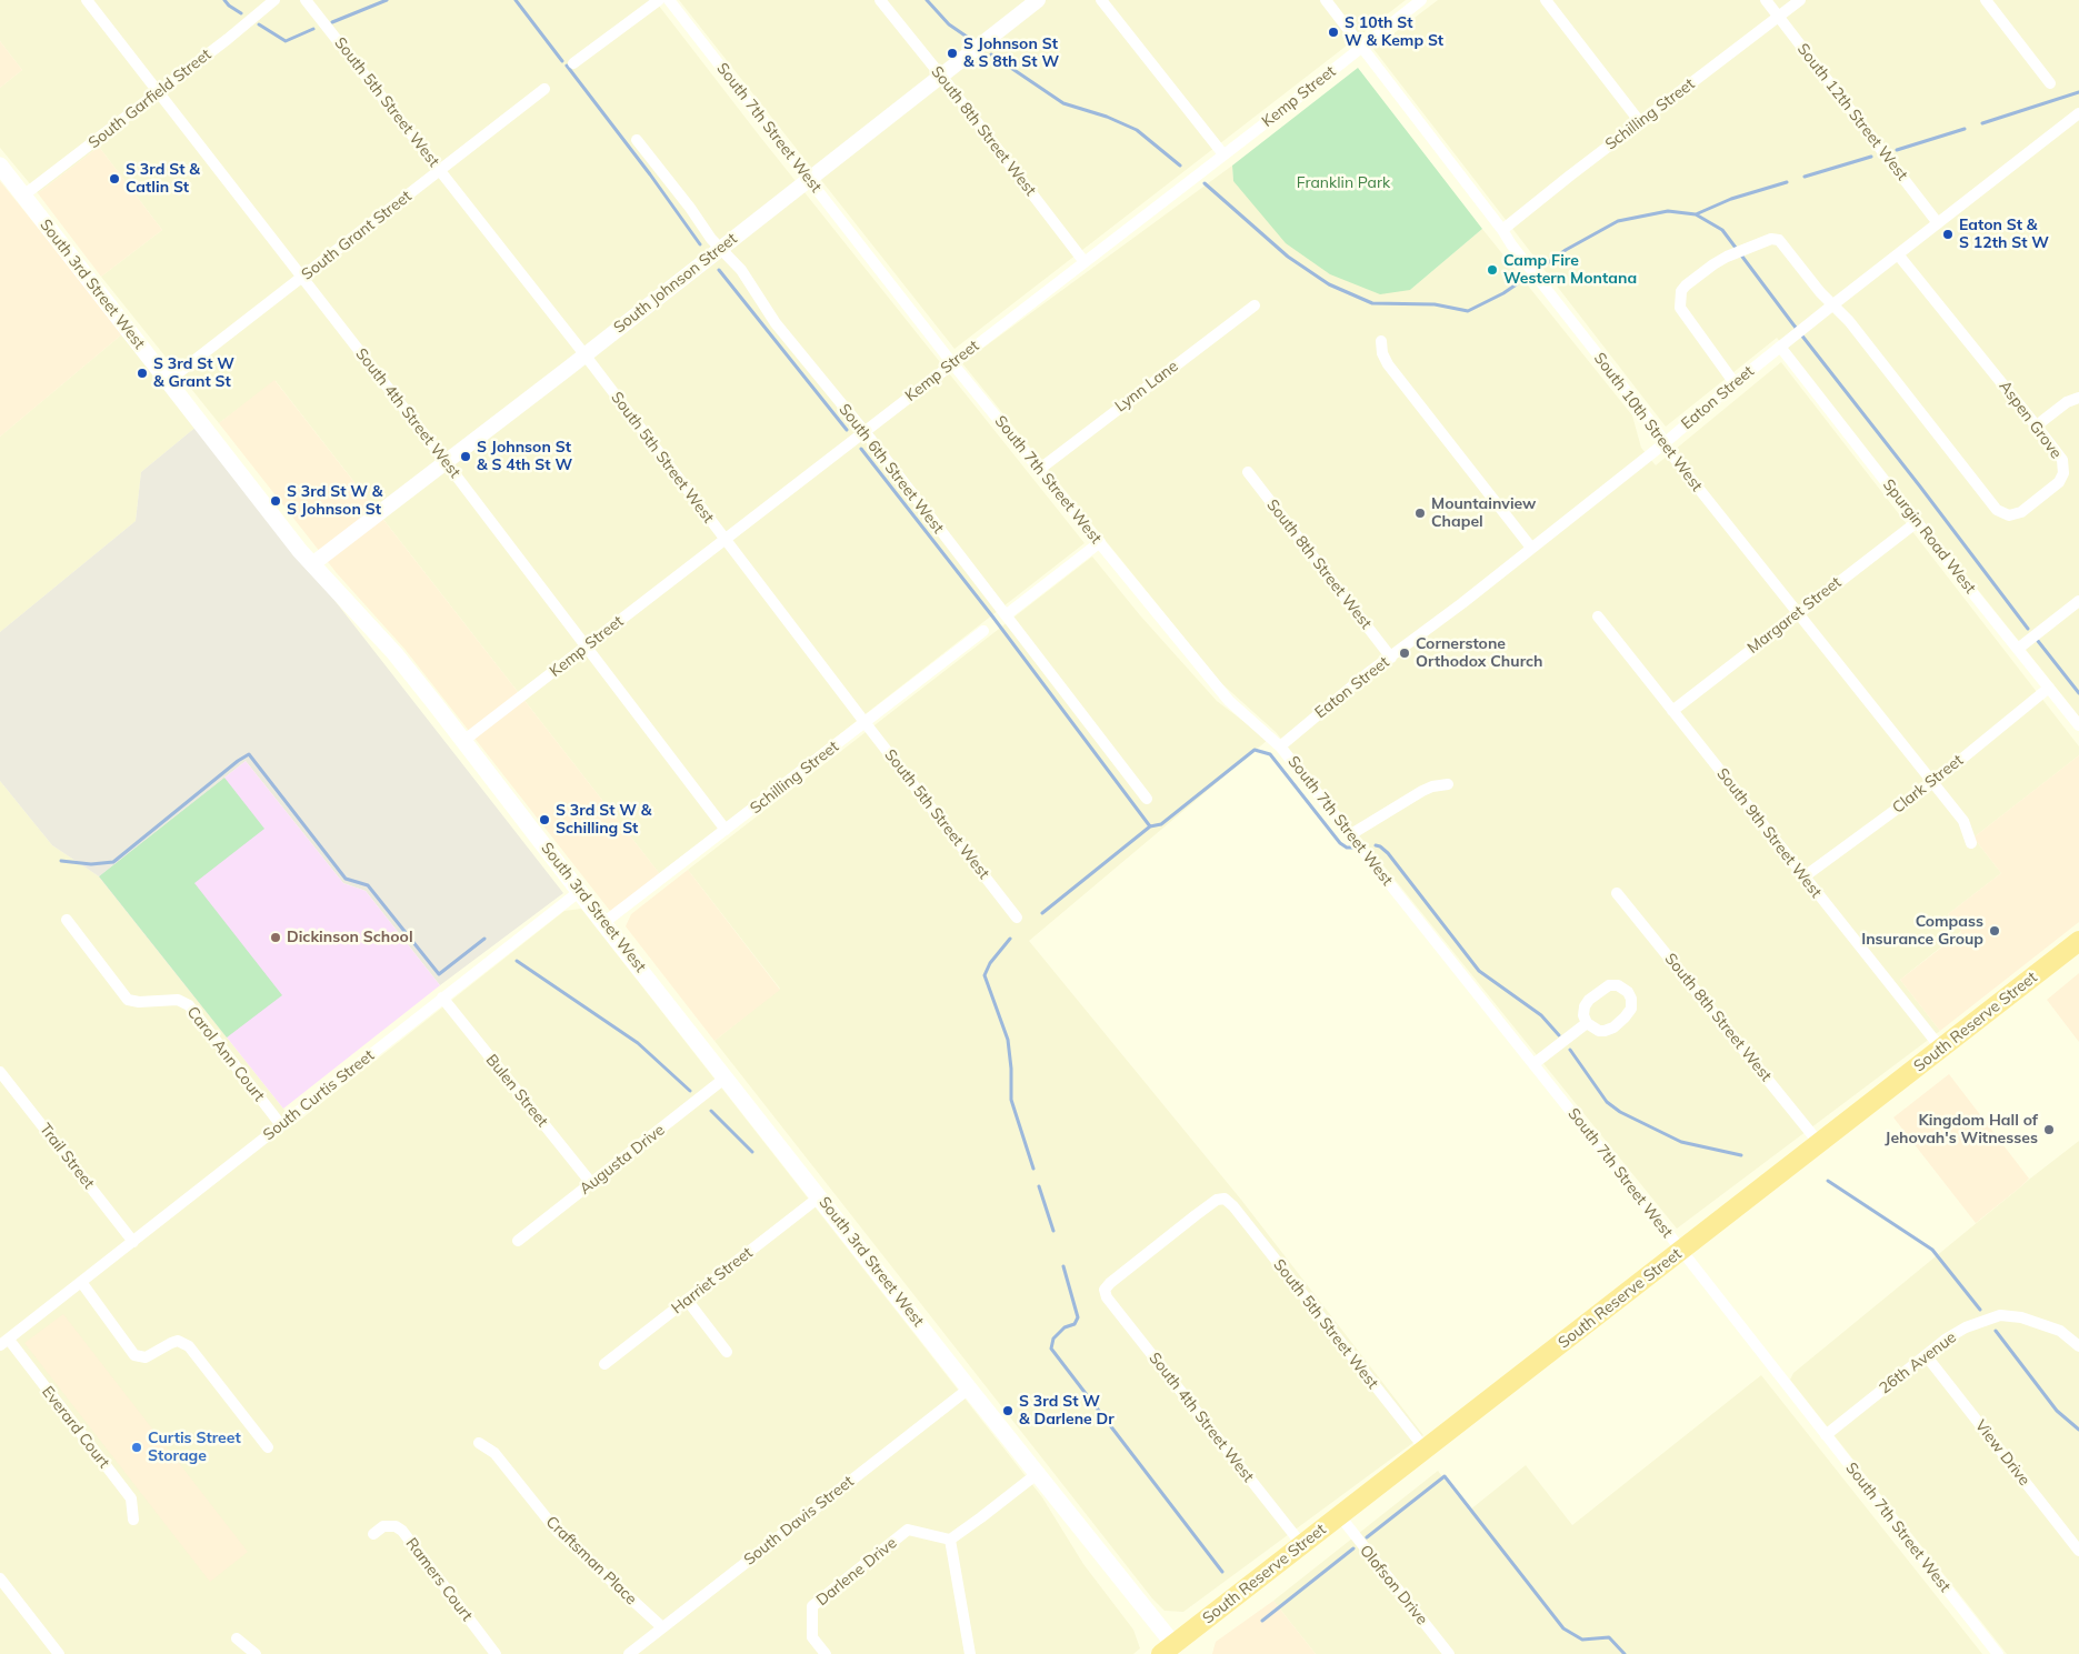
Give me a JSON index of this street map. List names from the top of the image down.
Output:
{
  "streets": {
    "highway": ["South Reserve Street"],
    "main road": ["South 3rd Street West"],
    "street": [
      "Kemp Street",
      "South Garfield Street",
      "South 5th Street West",
      "South 12th Street West",
      "Schilling Street",
      "South 7th Street West",
      "South 8th Street West",
      "South Grant Street",
      "South Johnson Street",
      "Lynn Lane",
      "Eaton Street",
      "South 4th Street West",
      "Aspen Grove",
      "South 10th Street West",
      "South 6th Street West",
      "Spurgin Road West",
      "Margaret Street",
      "Clark Street",
      "South 9th Street West",
      "Carol Ann Court",
      "Bulen Street",
      "South Curtis Street",
      "Trail Street",
      "Augusta Drive",
      "Harriet Street",
      "26th Avenue",
      "Everard Court",
      "View Drive",
      "South Davis Street",
      "Craftsman Place",
      "Darlene Drive",
      "Ramers Court",
      "Olofson Drive"
    ]
  },
  "crossings": [
    ["Kemp Street", "South 5th Street West"],
    ["Kemp Street", "South 7th Street West"],
    ["Kemp Street", "South 8th Street West"],
    ["Kemp Street", "South 3rd Street West"],
    ["Kemp Street", "South 4th Street West"],
    ["Kemp Street", "South 10th Street West"],
    ["Kemp Street", "South 6th Street West"],
    ["South Garfield Street", "South 3rd Street West"],
    ["South Garfield Street", "South 4th Street West"],
    ["South 5th Street West", "Schilling Street"],
    ["South 5th Street West", "South Grant Street"],
    ["South 5th Street West", "South Johnson Street"],
    ["South 5th Street West", "South 4th Street West"],
    ["South 5th Street West", "South Reserve Street"],
    ["South 12th Street West", "Schilling Street"],
    ["South 12th Street West", "Eaton Street"],
    ["Schilling Street", "South 3rd Street West"],
    ["Schilling Street", "South 4th Street West"],
    ["Schilling Street", "South 10th Street West"],
    ["South 7th Street West", "South Johnson Street"],
    ["South 7th Street West", "Lynn Lane"],
    ["South 7th Street West", "Eaton Street"],
    ["South 7th Street West", "South Reserve Street"],
    ["South 7th Street West", "26th Avenue"],
    ["South 8th Street West", "South Johnson Street"],
    ["South 8th Street West", "Eaton Street"],
    ["South 8th Street West", "South Reserve Street"],
    ["South Grant Street", "South 3rd Street West"],
    ["South Grant Street", "South 4th Street West"],
    ["South Johnson Street", "South 3rd Street West"],
    ["South Johnson Street", "South 4th Street West"],
    ["South Johnson Street", "South 6th Street West"],
    ["South 3rd Street West", "South Reserve Street"],
    ["South 3rd Street West", "South Curtis Street"],
    ["South 3rd Street West", "Augusta Drive"],
    ["South 3rd Street West", "Harriet Street"],
    ["South 3rd Street West", "South Davis Street"],
    ["Eaton Street", "Aspen Grove"],
    ["Eaton Street", "South 10th Street West"],
    ["Eaton Street", "Spurgin Road West"],
    ["South 4th Street West", "South Reserve Street"],
    ["South 10th Street West", "Margaret Street"],
    ["South 10th Street West", "Clark Street"],
    ["Spurgin Road West", "Margaret Street"],
    ["Spurgin Road West", "Clark Street"],
    ["Margaret Street", "South 9th Street West"],
    ["Clark Street", "South 9th Street West"],
    ["South 9th Street West", "South Reserve Street"],
    ["South Reserve Street", "Olofson Drive"],
    ["Carol Ann Court", "South Curtis Street"],
    ["Bulen Street", "South Curtis Street"],
    ["Bulen Street", "Augusta Drive"],
    ["South Curtis Street", "Trail Street"],
    ["South Curtis Street", "Everard Court"],
    ["26th Avenue", "View Drive"],
    ["South Davis Street", "Craftsman Place"]
  ],
  "parks": ["Franklin Park"],
  "places": [
    "S 10th St W & Kemp St",
    "S Johnson St & S 8th St W",
    "S 3rd St & Catlin St",
    "Eaton St & S 12th St W",
    "Camp Fire Western Montana",
    "S 3rd St W & Grant St",
    "S Johnson St & S 4th St W",
    "S 3rd St W & S Johnson St",
    "Mountainview Chapel",
    "Cornerstone Orthodox Church",
    "S 3rd St W & Schilling St",
    "Compass Insurance Group",
    "Dickinson School",
    "Kingdom Hall of Jehovah's Witnesses",
    "S 3rd St W & Darlene Dr",
    "Curtis Street Storage"
  ]
}
